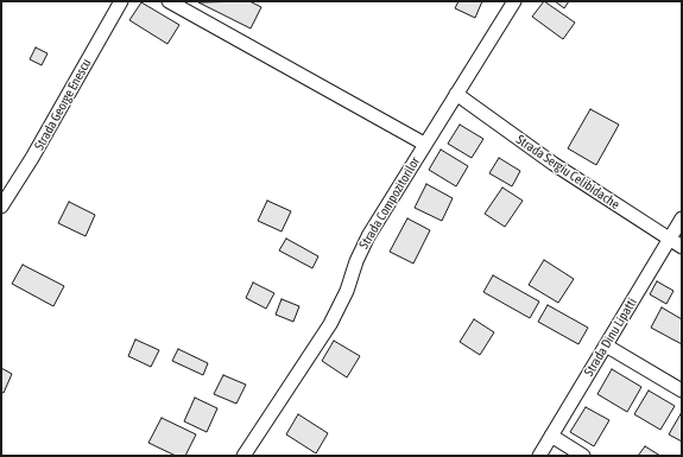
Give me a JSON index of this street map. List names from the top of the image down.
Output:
{
  "streets": {
    "street": [
      "Strada George Enescu",
      "Strada Sergiu Celibidache",
      "Strada Compozitorilor",
      "Strada Dinu Lipatti"
    ]
  },
  "crossings": [
    ["Strada Sergiu Celibidache", "Strada Compozitorilor"],
    ["Strada Sergiu Celibidache", "Strada Dinu Lipatti"]
  ]
}
